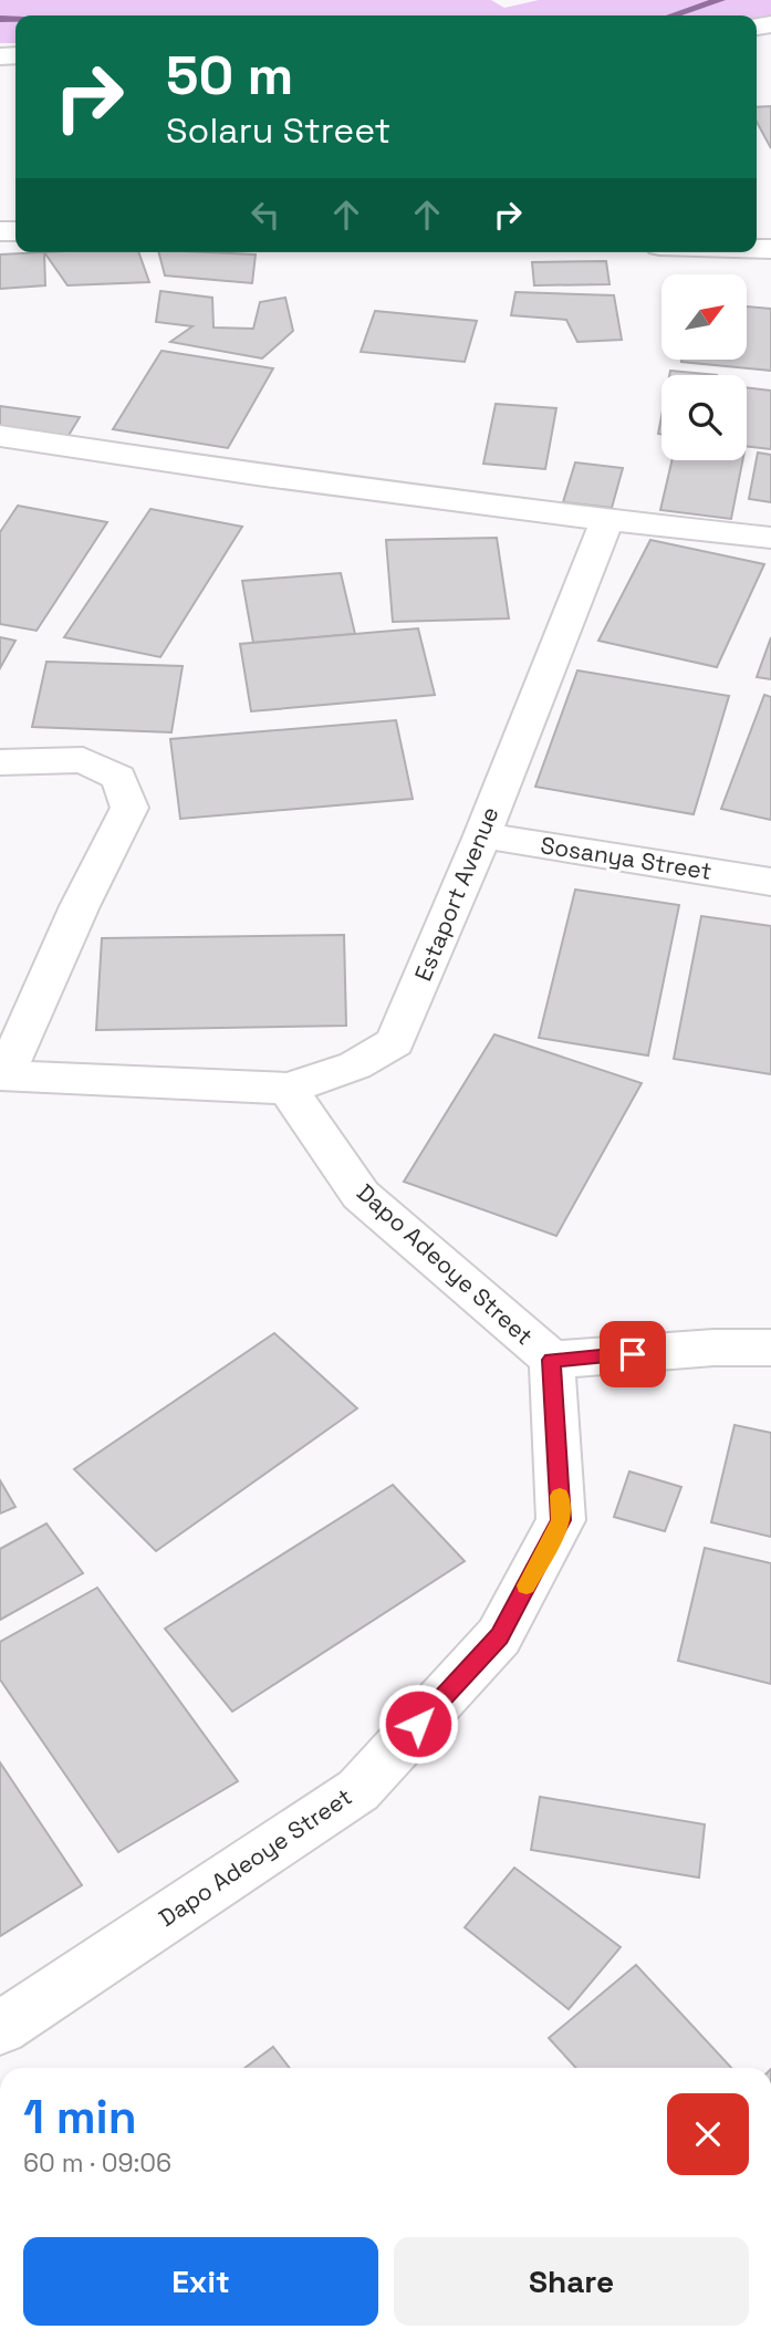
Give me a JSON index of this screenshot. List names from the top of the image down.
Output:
{
  "streets": {
    "street": ["Sosanya Street", "Estaport Avenue", "Dapo Adeoye Street"]
  },
  "crossings": [
    ["Sosanya Street", "Estaport Avenue"],
    ["Estaport Avenue", "Dapo Adeoye Street"]
  ],
  "north": "top right",
  "page": {
    "turn": ["50 m", "Solaru Street"],
    "heading": ["1 min", "60 m · 09:06"],
    "buttons": ["Exit", "Share"]
  }
}
